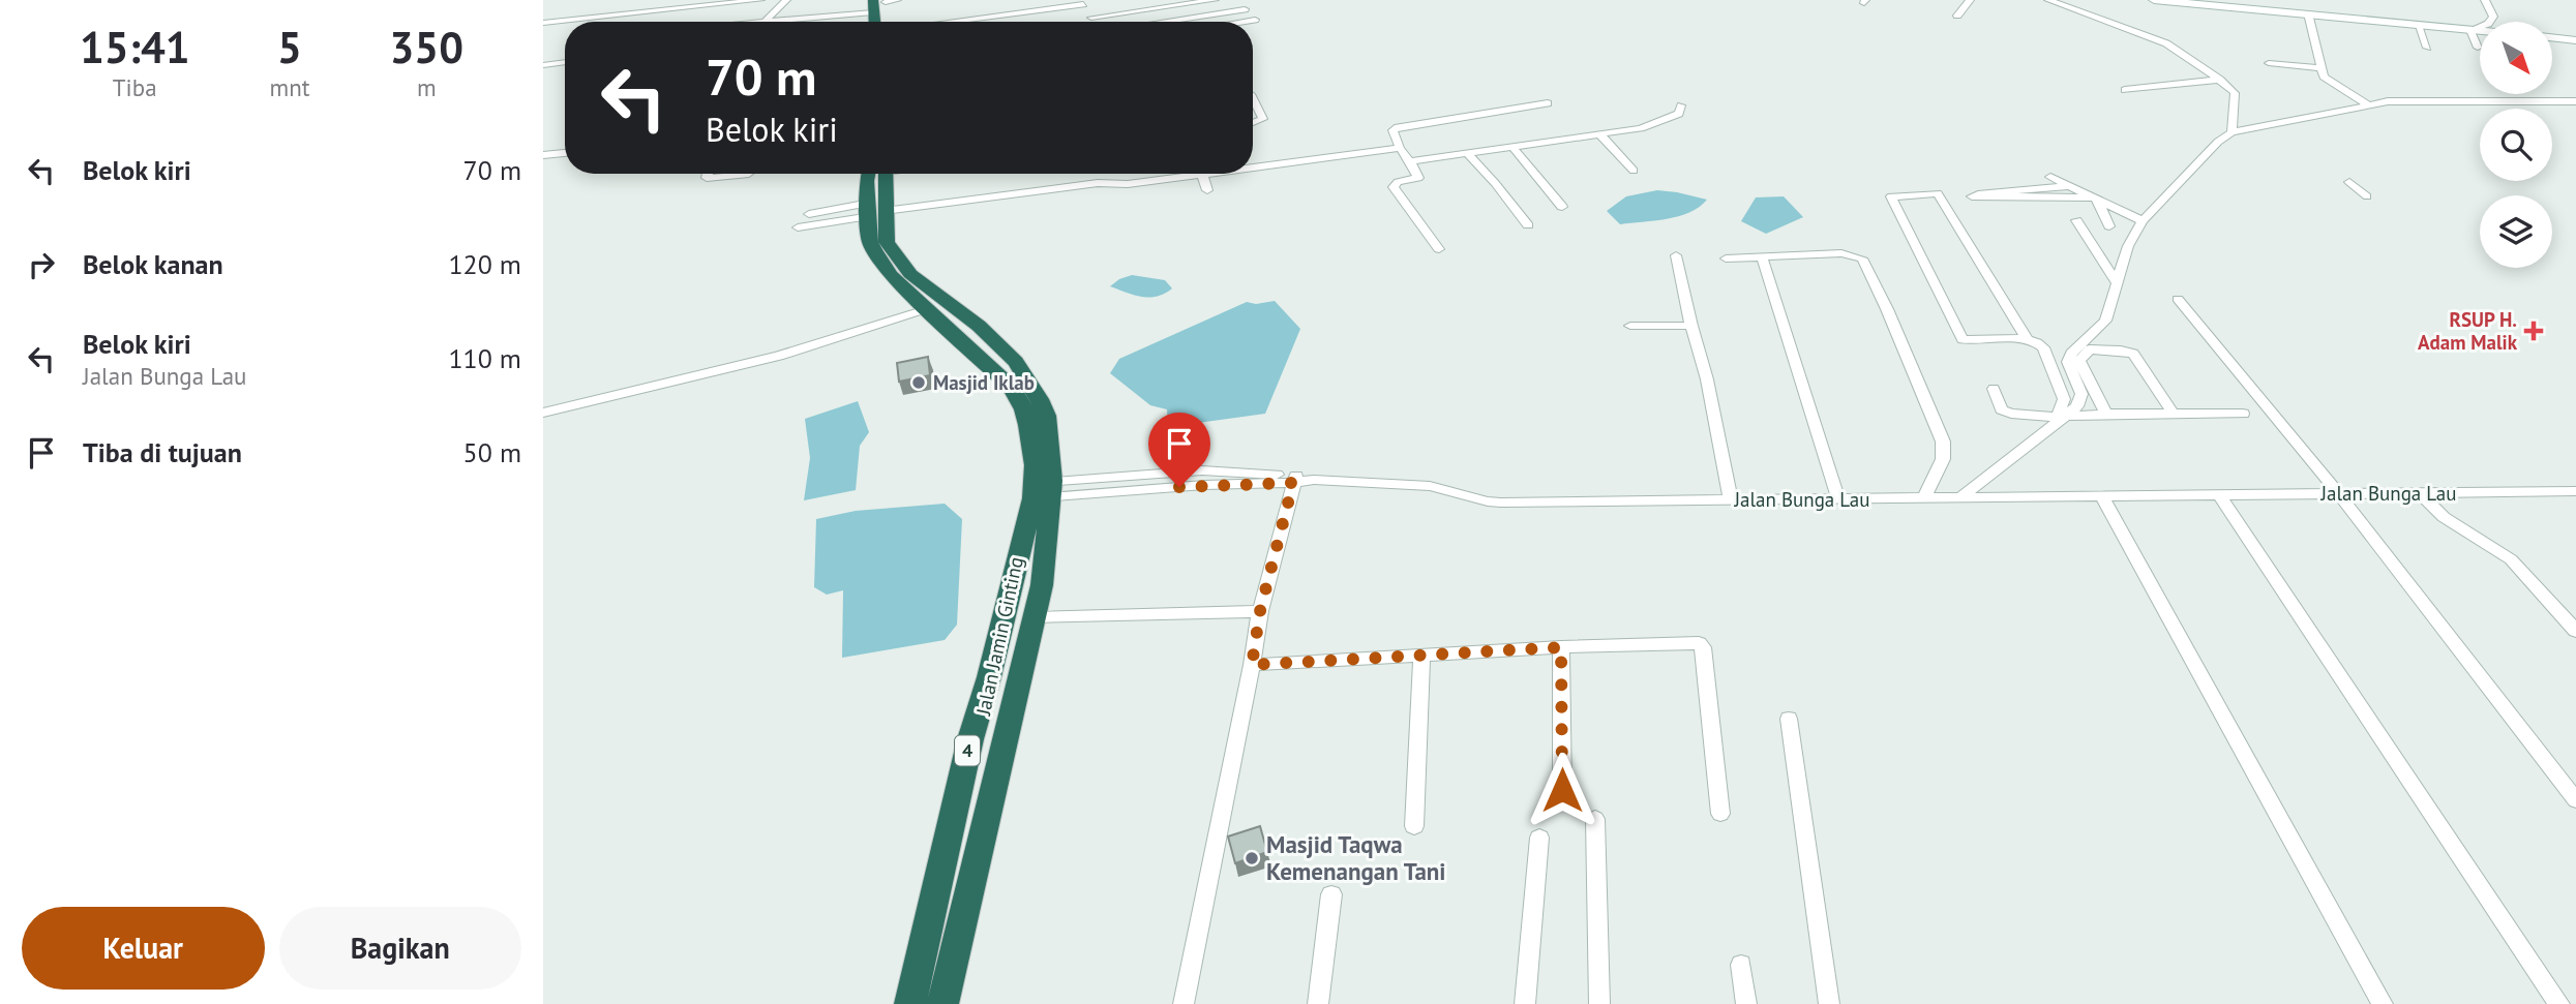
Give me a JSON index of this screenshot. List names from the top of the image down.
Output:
{
  "streets": {
    "highway": ["Jalan Jamin Ginting", "4"],
    "street": ["Jalan Bunga Lau"]
  },
  "crossings": [
    ["Jalan Bunga Lau", "Jalan Jamin Ginting"]
  ],
  "places": {
    "health": ["RSUP H. Adam Malik"],
    "other": ["Masjid Iklab", "Masjid Taqwa Kemenangan Tani"]
  },
  "north": "bottom right",
  "page": {
    "eta": [
      "15:41",
      "Tiba",
      "5",
      "mnt",
      "350",
      "m"
    ],
    "turn": ["70 m", "Belok kiri"],
    "list": [
      {
        "name": "Belok kiri",
        "value": "70 m"
      },
      {
        "name": "Belok kanan",
        "value": "120 m"
      },
      {
        "name": "Belok kiri",
        "note": "Jalan Bunga Lau",
        "value": "110 m"
      },
      {
        "name": "Tiba di tujuan",
        "value": "50 m"
      }
    ],
    "buttons": ["Keluar", "Bagikan"]
  }
}
